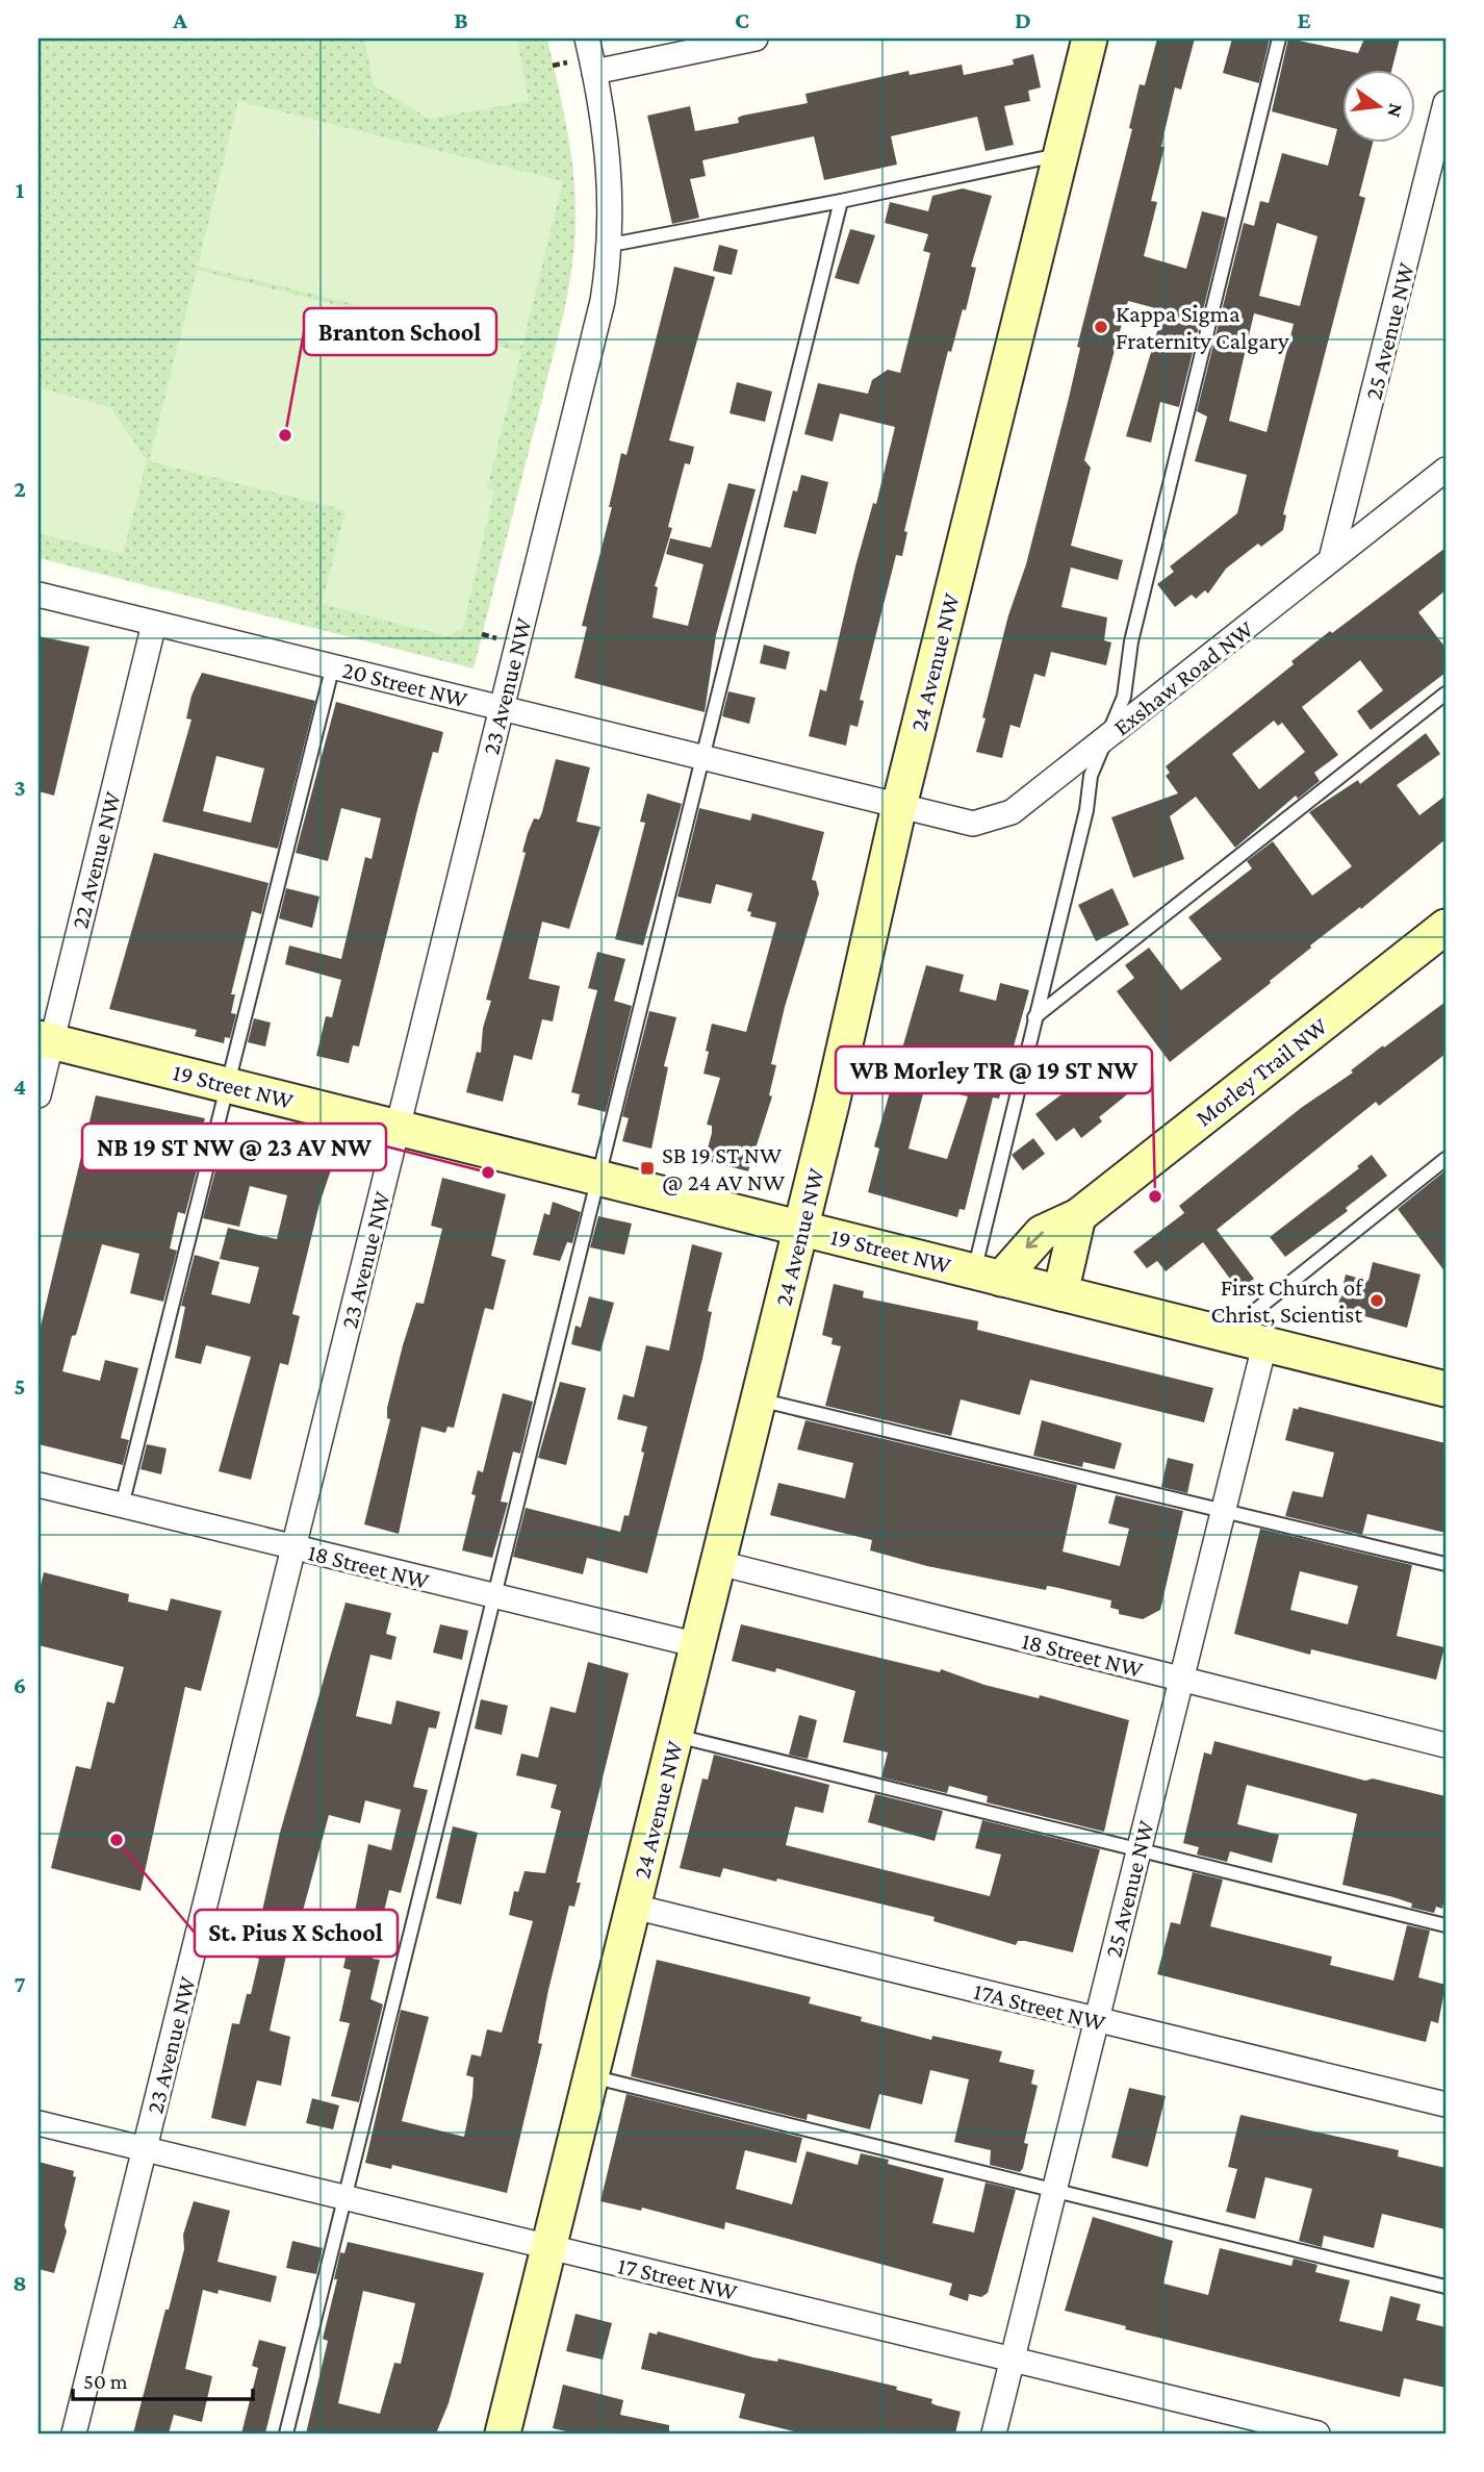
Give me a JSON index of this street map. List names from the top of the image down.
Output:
{
  "streets": {
    "street": [
      "25 Avenue NW",
      "24 Avenue NW",
      "Exshaw Road NW",
      "20 Street NW",
      "23 Avenue NW",
      "22 Avenue NW",
      "Morley Trail NW",
      "19 Street NW",
      "18 Street NW",
      "17A Street NW",
      "17 Street NW"
    ]
  },
  "crossings": [
    ["25 Avenue NW", "Exshaw Road NW"],
    ["25 Avenue NW", "19 Street NW"],
    ["25 Avenue NW", "18 Street NW"],
    ["25 Avenue NW", "17A Street NW"],
    ["25 Avenue NW", "17 Street NW"],
    ["24 Avenue NW", "Exshaw Road NW"],
    ["24 Avenue NW", "20 Street NW"],
    ["24 Avenue NW", "19 Street NW"],
    ["24 Avenue NW", "18 Street NW"],
    ["24 Avenue NW", "17A Street NW"],
    ["24 Avenue NW", "17 Street NW"],
    ["Exshaw Road NW", "20 Street NW"],
    ["20 Street NW", "23 Avenue NW"],
    ["20 Street NW", "22 Avenue NW"],
    ["23 Avenue NW", "19 Street NW"],
    ["23 Avenue NW", "18 Street NW"],
    ["23 Avenue NW", "17 Street NW"],
    ["22 Avenue NW", "19 Street NW"],
    ["Morley Trail NW", "19 Street NW"]
  ],
  "places": {
    "other": [
      "Kappa Sigma Fraternity Calgary",
      "Branton School",
      "NB 19 ST NW @ 23 AV NW",
      "WB Morley TR @ 19 ST NW",
      "First Church of Christ, Scientist",
      "St. Pius X School"
    ],
    "transit": ["SB 19 ST NW @ 24 AV NW"]
  },
  "scale_bar": "50 m",
  "north": "right",
  "grid": {
    "columns": [
      "A",
      "B",
      "C",
      "D",
      "E"
    ],
    "rows": [
      "1",
      "2",
      "3",
      "4",
      "5",
      "6",
      "7",
      "8"
    ]
  }
}
